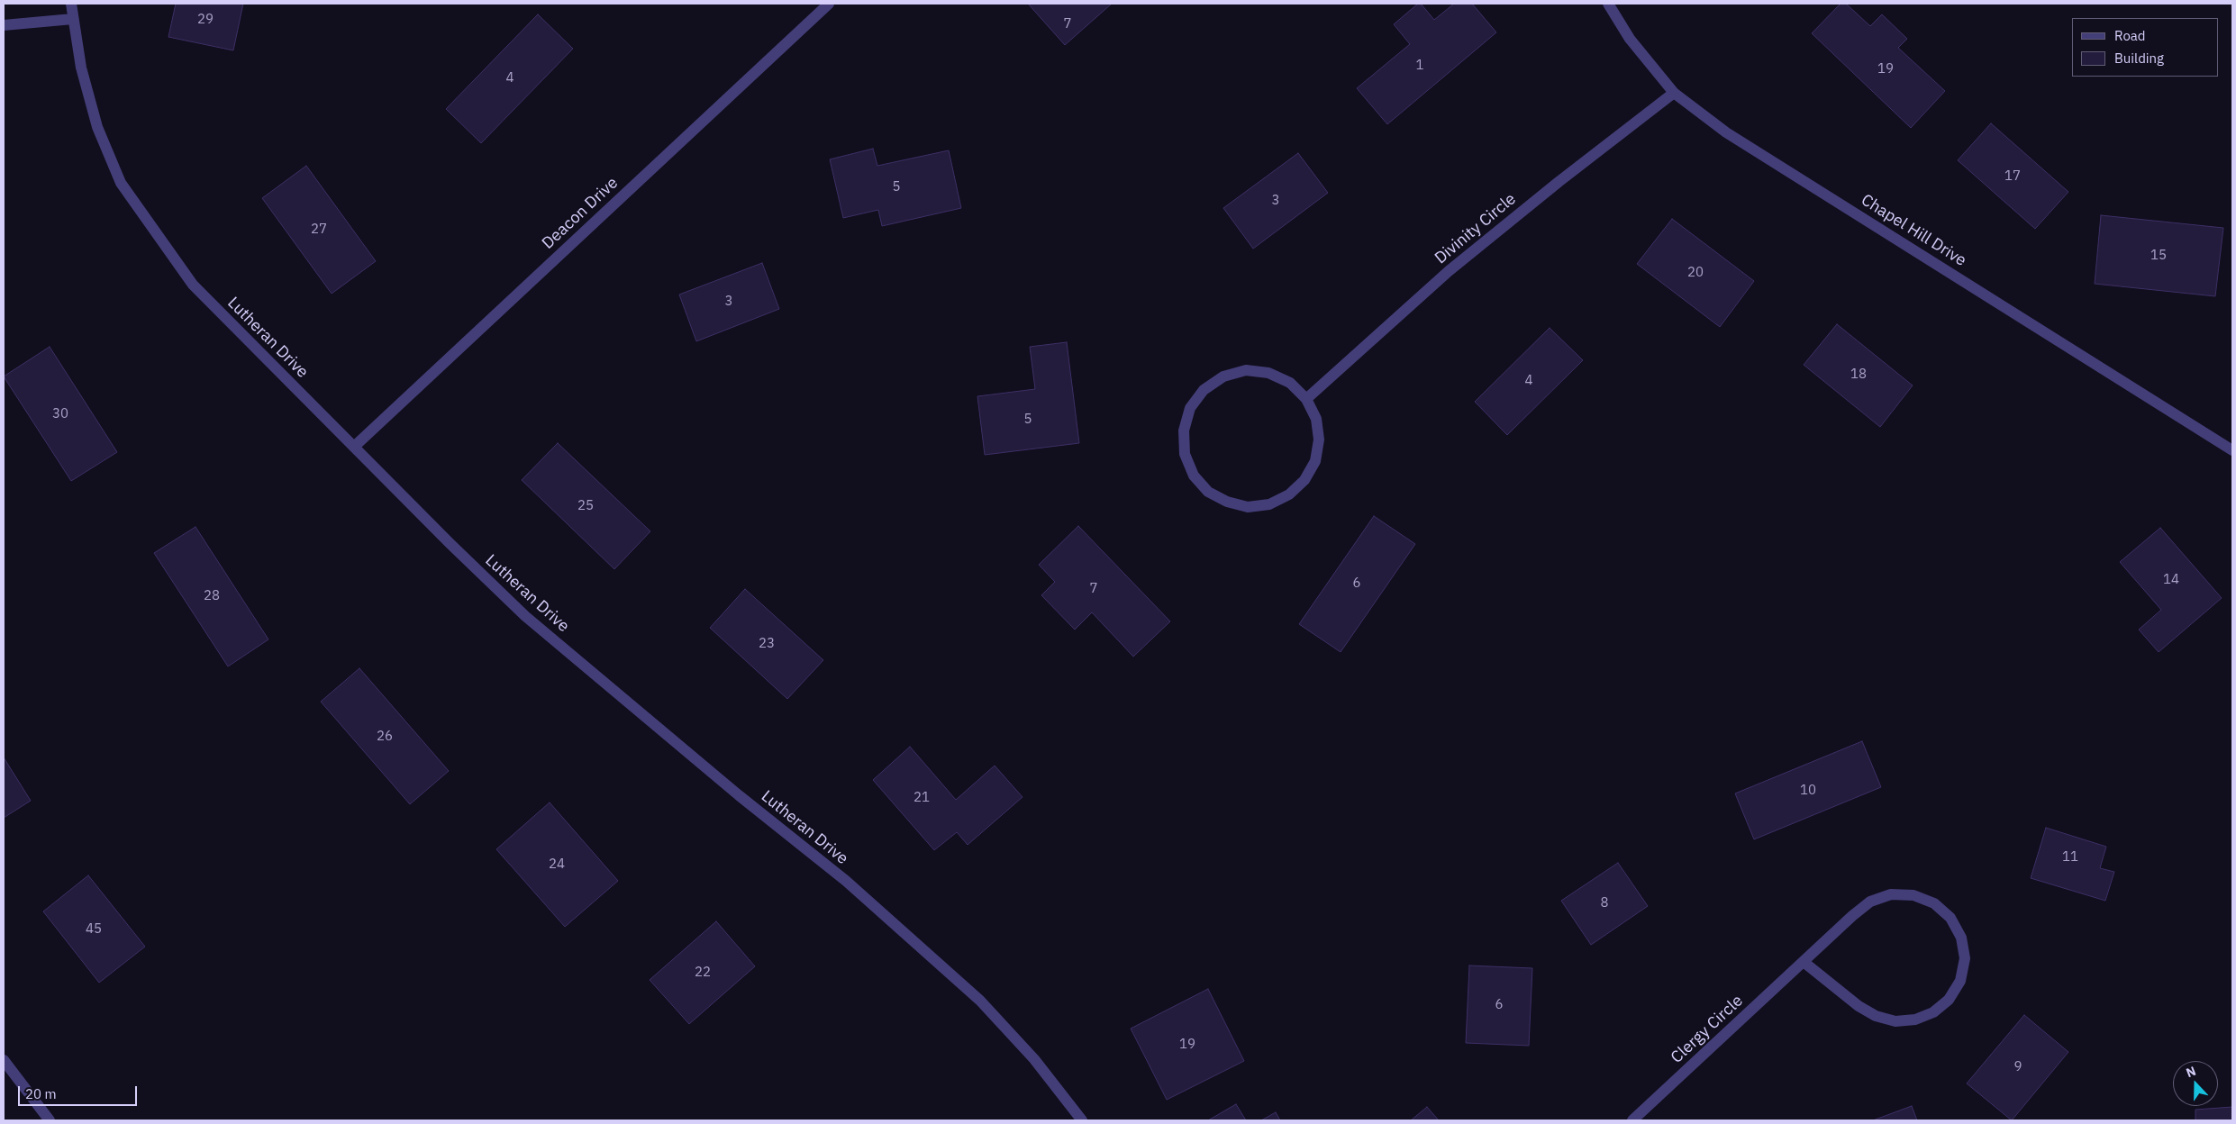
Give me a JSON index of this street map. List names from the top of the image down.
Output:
{
  "streets": {
    "street": [
      "Deacon Drive",
      "Divinity Circle",
      "Chapel Hill Drive",
      "Lutheran Drive",
      "Clergy Circle"
    ]
  },
  "crossings": [
    ["Deacon Drive", "Lutheran Drive"],
    ["Divinity Circle", "Chapel Hill Drive"]
  ],
  "house_numbers": [
    "29",
    "7",
    "1",
    "19",
    "4",
    "17",
    "5",
    "3",
    "27",
    "15",
    "20",
    "3",
    "18",
    "4",
    "30",
    "5",
    "25",
    "14",
    "6",
    "7",
    "28",
    "23",
    "26",
    "10",
    "21",
    "11",
    "24",
    "8",
    "45",
    "22",
    "6",
    "19",
    "9"
  ],
  "legend": ["Road", "Building"],
  "scale_bar": "20 m",
  "north": "top"
}
